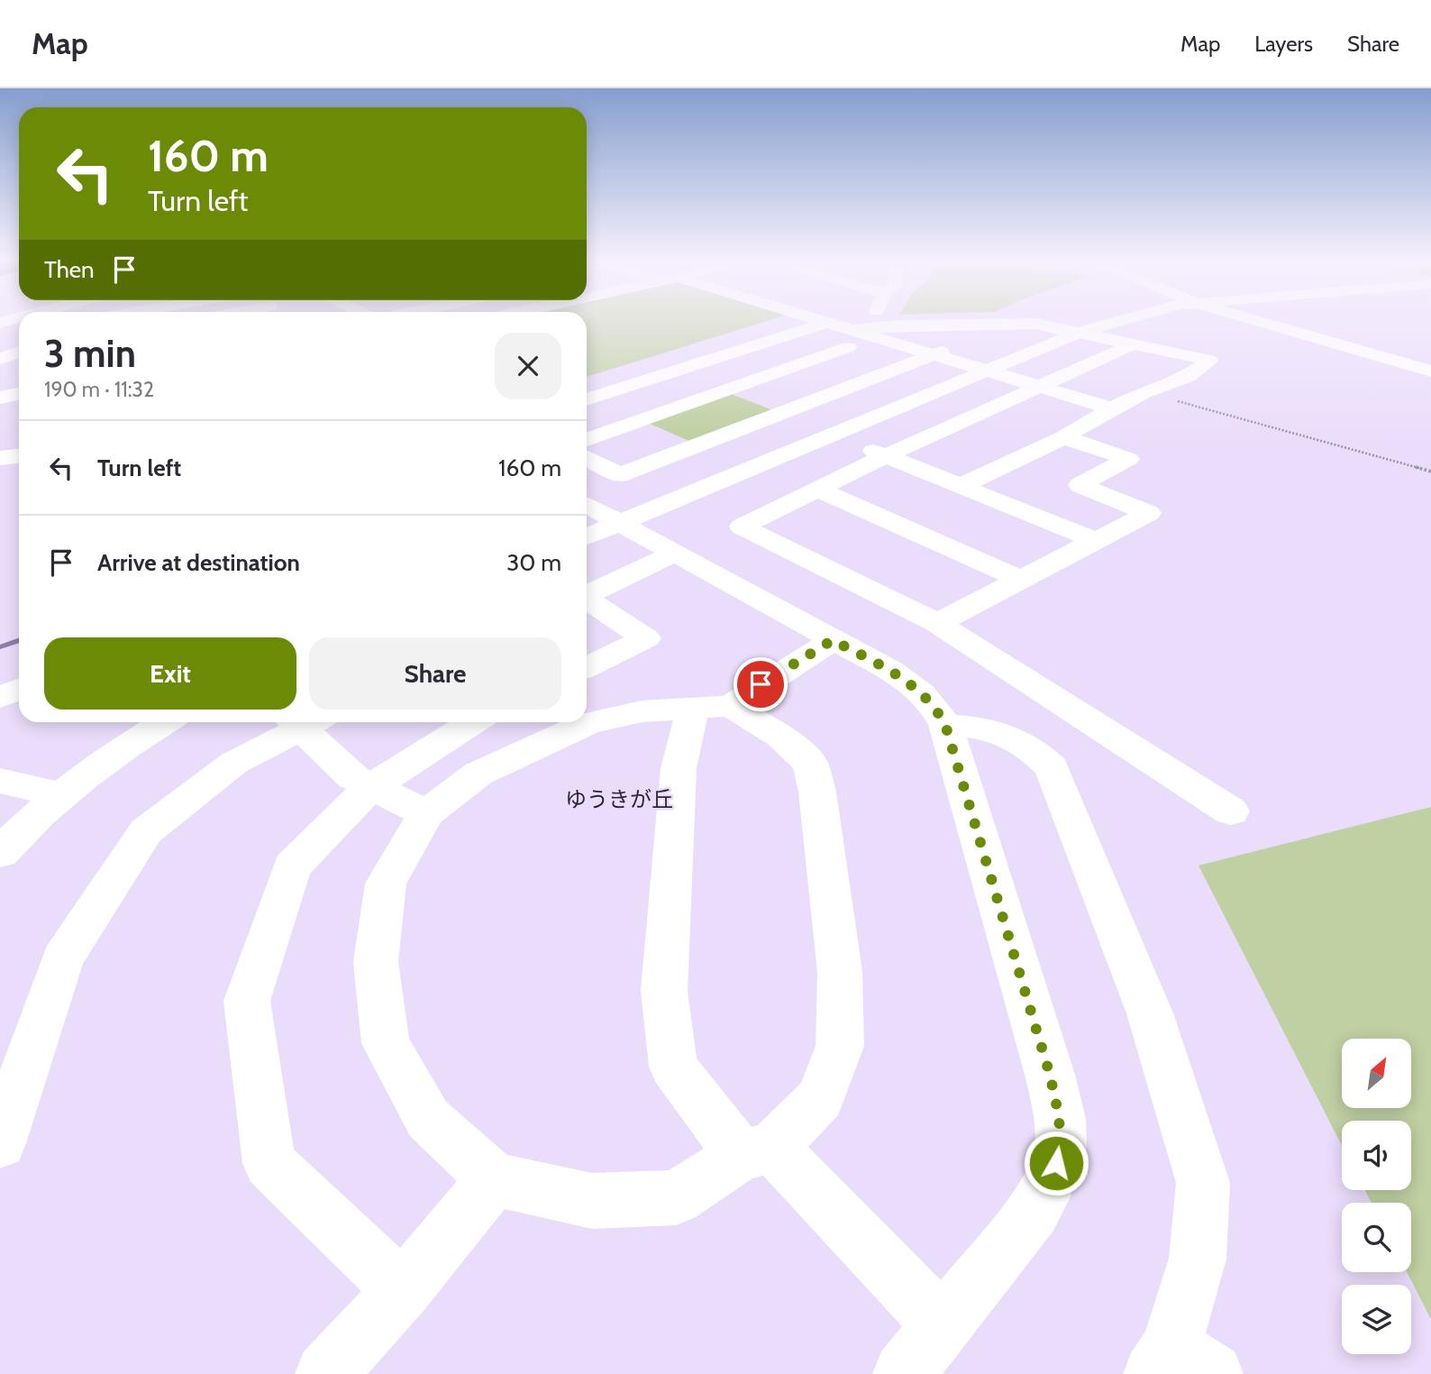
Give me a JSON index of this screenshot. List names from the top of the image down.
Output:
{
  "districts": ["ゆうきが丘"],
  "north": "top right",
  "page": {
    "header": "Map",
    "nav": ["Map", "Layers", "Share"],
    "turn": ["160 m", "Turn left"],
    "then": "Then",
    "heading": ["3 min", "190 m · 11:32"],
    "list": [
      {
        "name": "Turn left",
        "value": "160 m"
      },
      {
        "name": "Arrive at destination",
        "value": "30 m"
      }
    ],
    "buttons": ["Exit", "Share"]
  }
}
